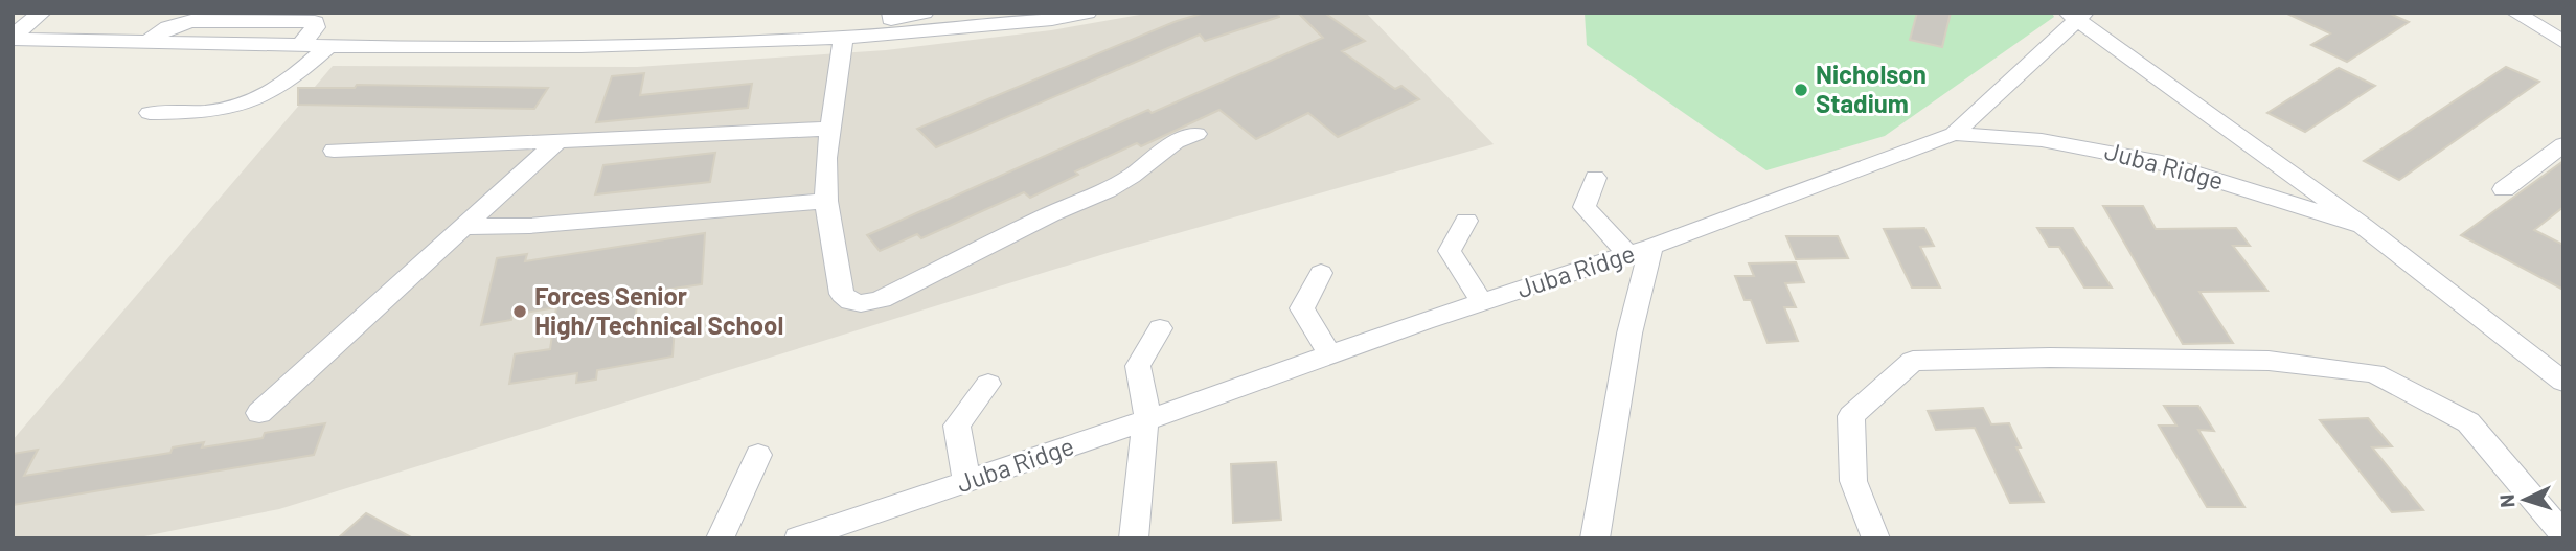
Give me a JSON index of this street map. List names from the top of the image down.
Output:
{
  "streets": {
    "street": ["Juba Ridge"]
  },
  "places": ["Nicholson Stadium", "Forces Senior High/Technical School"],
  "north": "left"
}
